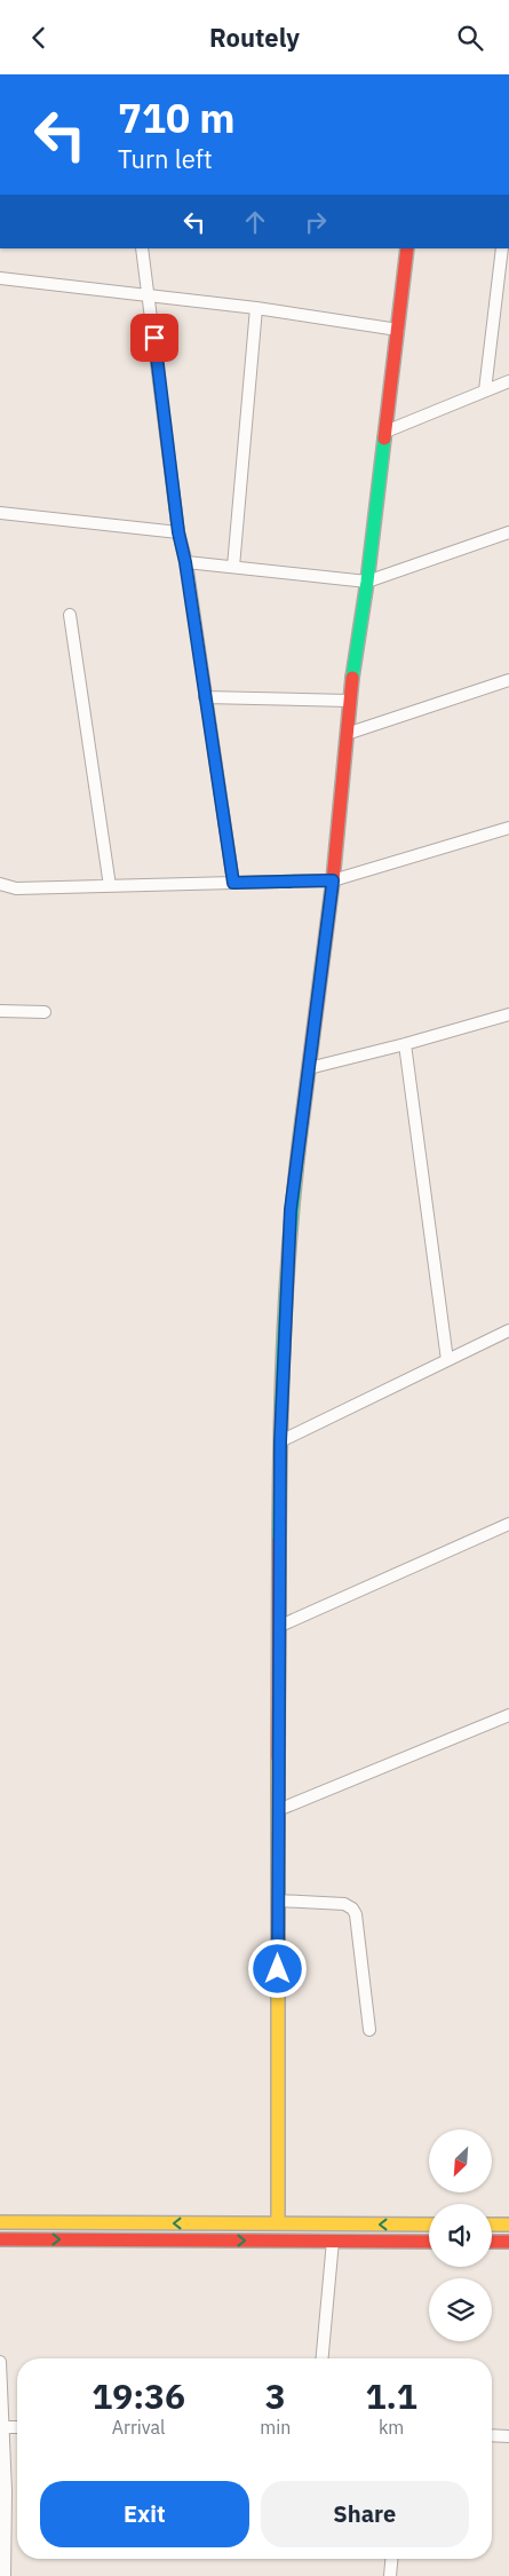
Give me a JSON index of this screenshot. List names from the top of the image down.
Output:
{
  "north": "bottom left",
  "page": {
    "header": "Routely",
    "turn": ["710 m", "Turn left"],
    "eta": [
      "19:36",
      "Arrival",
      "3",
      "min",
      "1.1",
      "km"
    ],
    "buttons": ["Exit", "Share"]
  }
}
